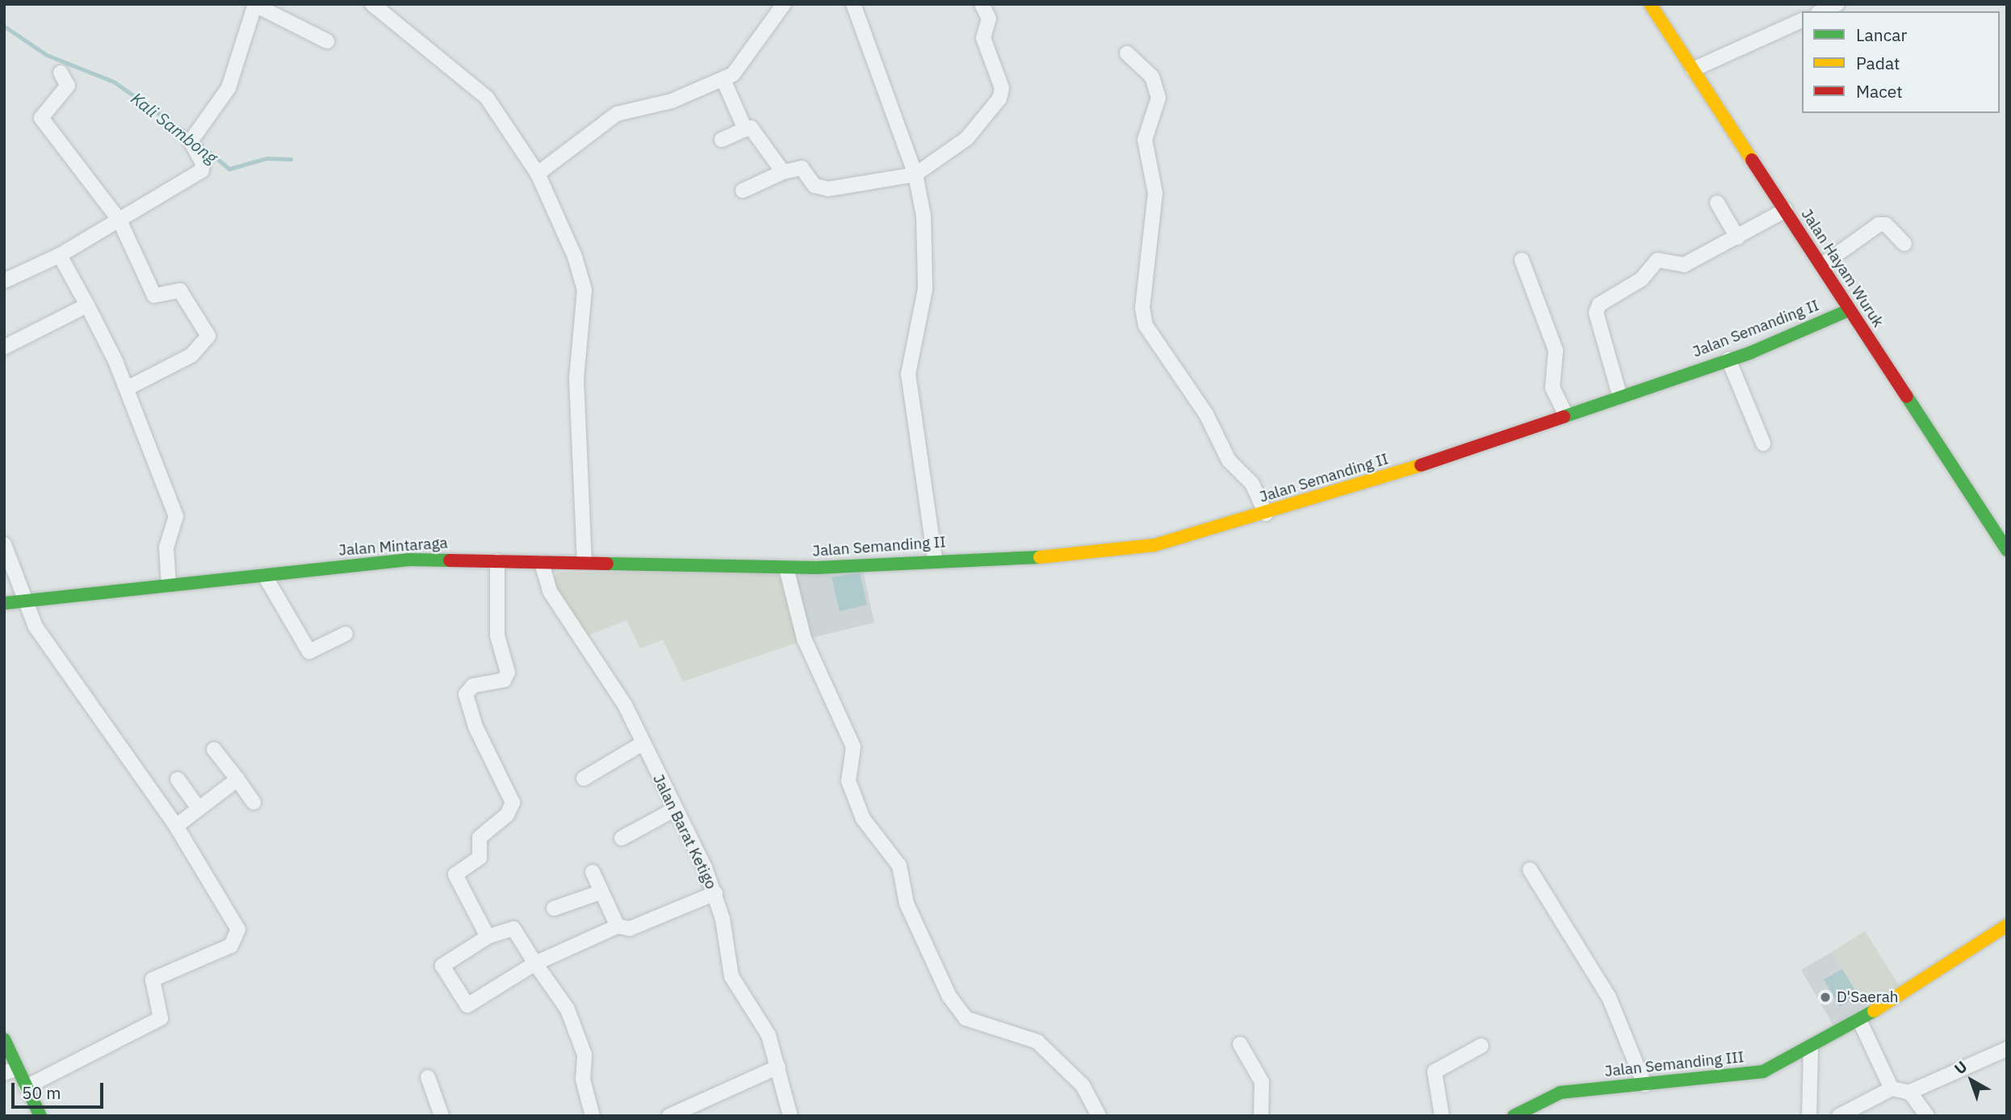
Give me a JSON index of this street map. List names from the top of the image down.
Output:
{
  "streets": {
    "street": [
      "Jalan Hayam Wuruk",
      "Jalan Semanding II",
      "Jalan Mintaraga",
      "Jalan Barat Ketigo",
      "Jalan Semanding III"
    ]
  },
  "crossings": [
    ["Jalan Hayam Wuruk", "Jalan Semanding II"],
    ["Jalan Semanding II", "Jalan Mintaraga"],
    ["Jalan Mintaraga", "Jalan Barat Ketigo"]
  ],
  "water": ["Kali Sambong"],
  "places": ["D'Saerah"],
  "legend": ["Lancar", "Padat", "Macet"],
  "scale_bar": "50 m",
  "north": "top left"
}
